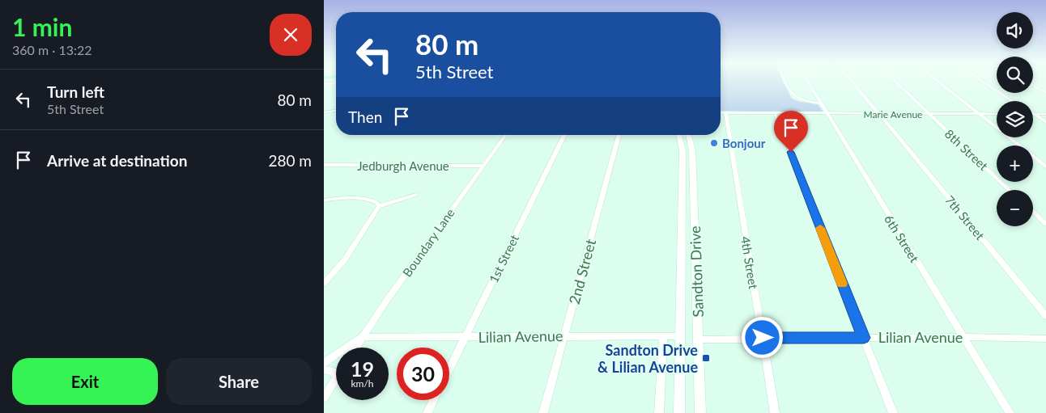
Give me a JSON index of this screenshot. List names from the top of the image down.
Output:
{
  "streets": {
    "main road": ["Sandton Drive"],
    "street": [
      "Marie Avenue",
      "8th Street",
      "Jedburgh Avenue",
      "7th Street",
      "6th Street",
      "Boundary Lane",
      "1st Street",
      "4th Street",
      "2nd Street",
      "Lilian Avenue"
    ]
  },
  "crossings": [
    ["Marie Avenue", "8th Street"],
    ["Marie Avenue", "6th Street"],
    ["Marie Avenue", "4th Street"],
    ["Jedburgh Avenue", "Boundary Lane"],
    ["6th Street", "Lilian Avenue"],
    ["Boundary Lane", "Lilian Avenue"],
    ["1st Street", "Lilian Avenue"],
    ["4th Street", "Lilian Avenue"],
    ["2nd Street", "Lilian Avenue"],
    ["Sandton Drive", "Lilian Avenue"]
  ],
  "places": {
    "other": ["Bonjour"],
    "transit": ["Sandton Drive & Lilian Avenue"]
  },
  "page": {
    "heading": ["1 min", "360 m · 13:22"],
    "map_buttons": ["+", "−"],
    "turn": ["80 m", "5th Street"],
    "list": [
      {
        "name": "Turn left",
        "note": "5th Street",
        "value": "80 m"
      },
      {
        "name": "Arrive at destination",
        "value": "280 m"
      }
    ],
    "then": "Then",
    "speed": "19 km/h",
    "limit": "30",
    "buttons": ["Exit", "Share"]
  }
}
